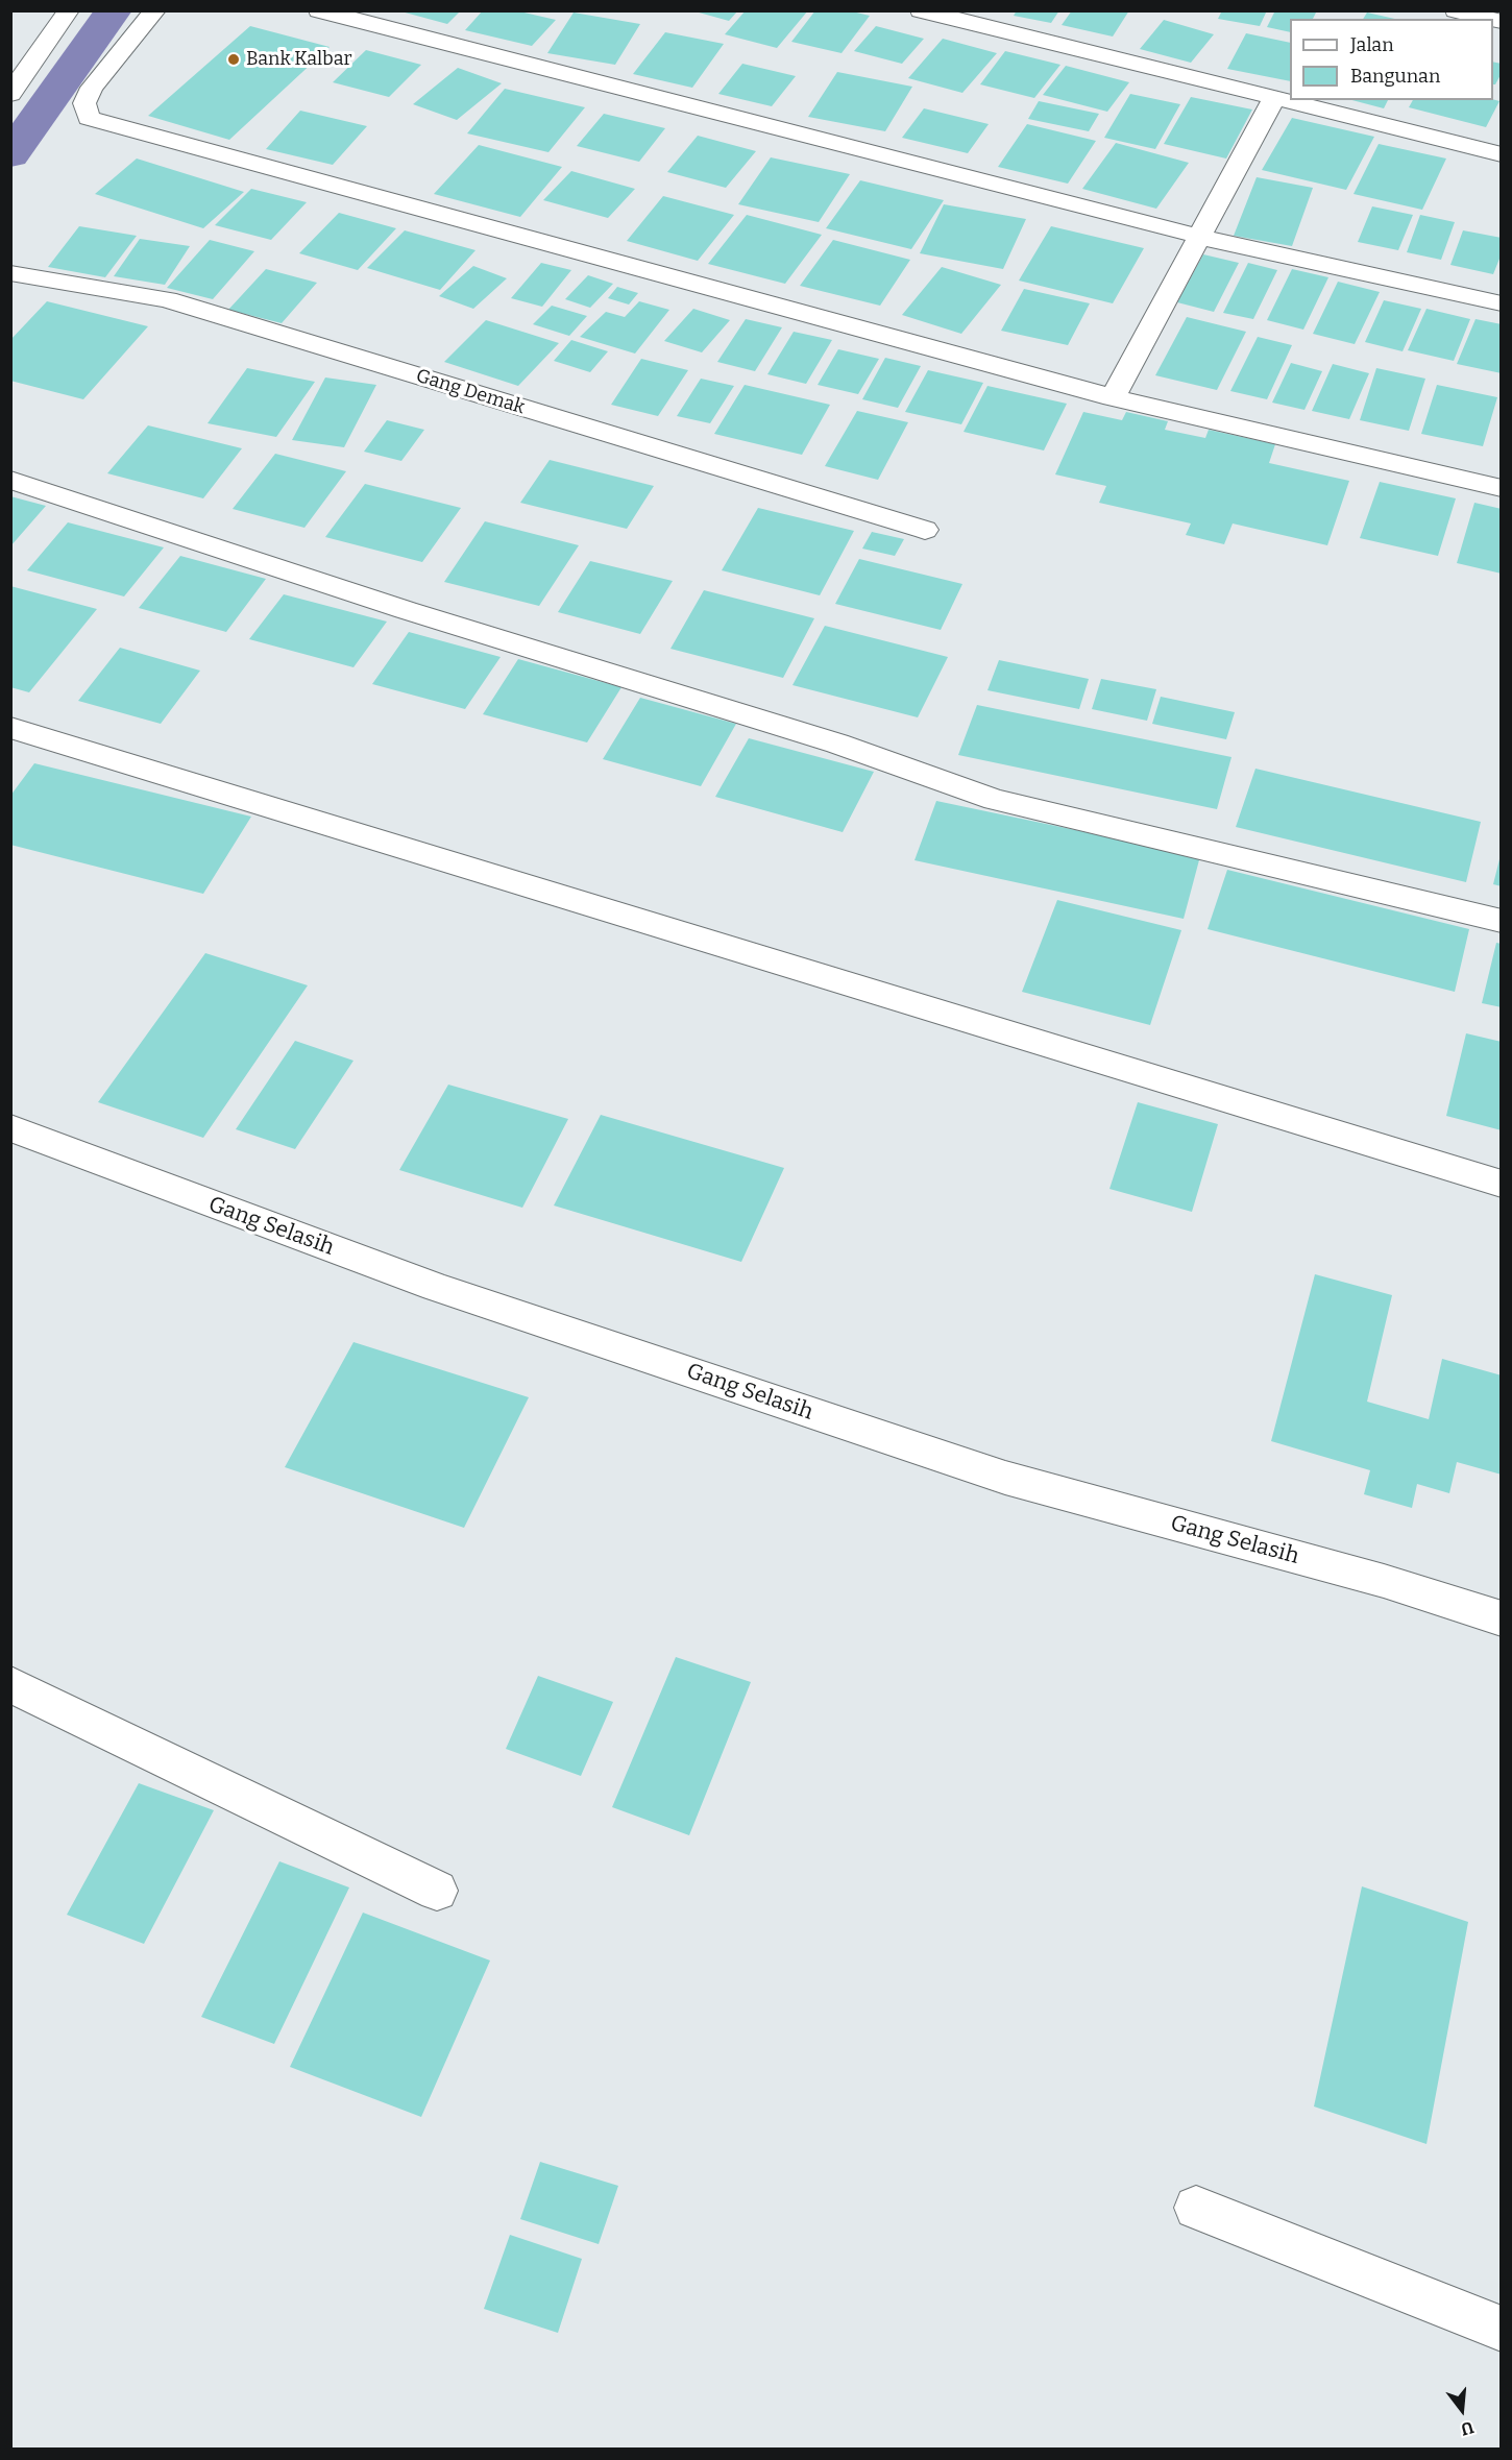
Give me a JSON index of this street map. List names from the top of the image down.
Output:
{
  "streets": {
    "street": ["Gang Demak", "Gang Selasih"]
  },
  "places": ["Bank Kalbar"],
  "legend": ["Jalan", "Bangunan"],
  "north": "bottom"
}
